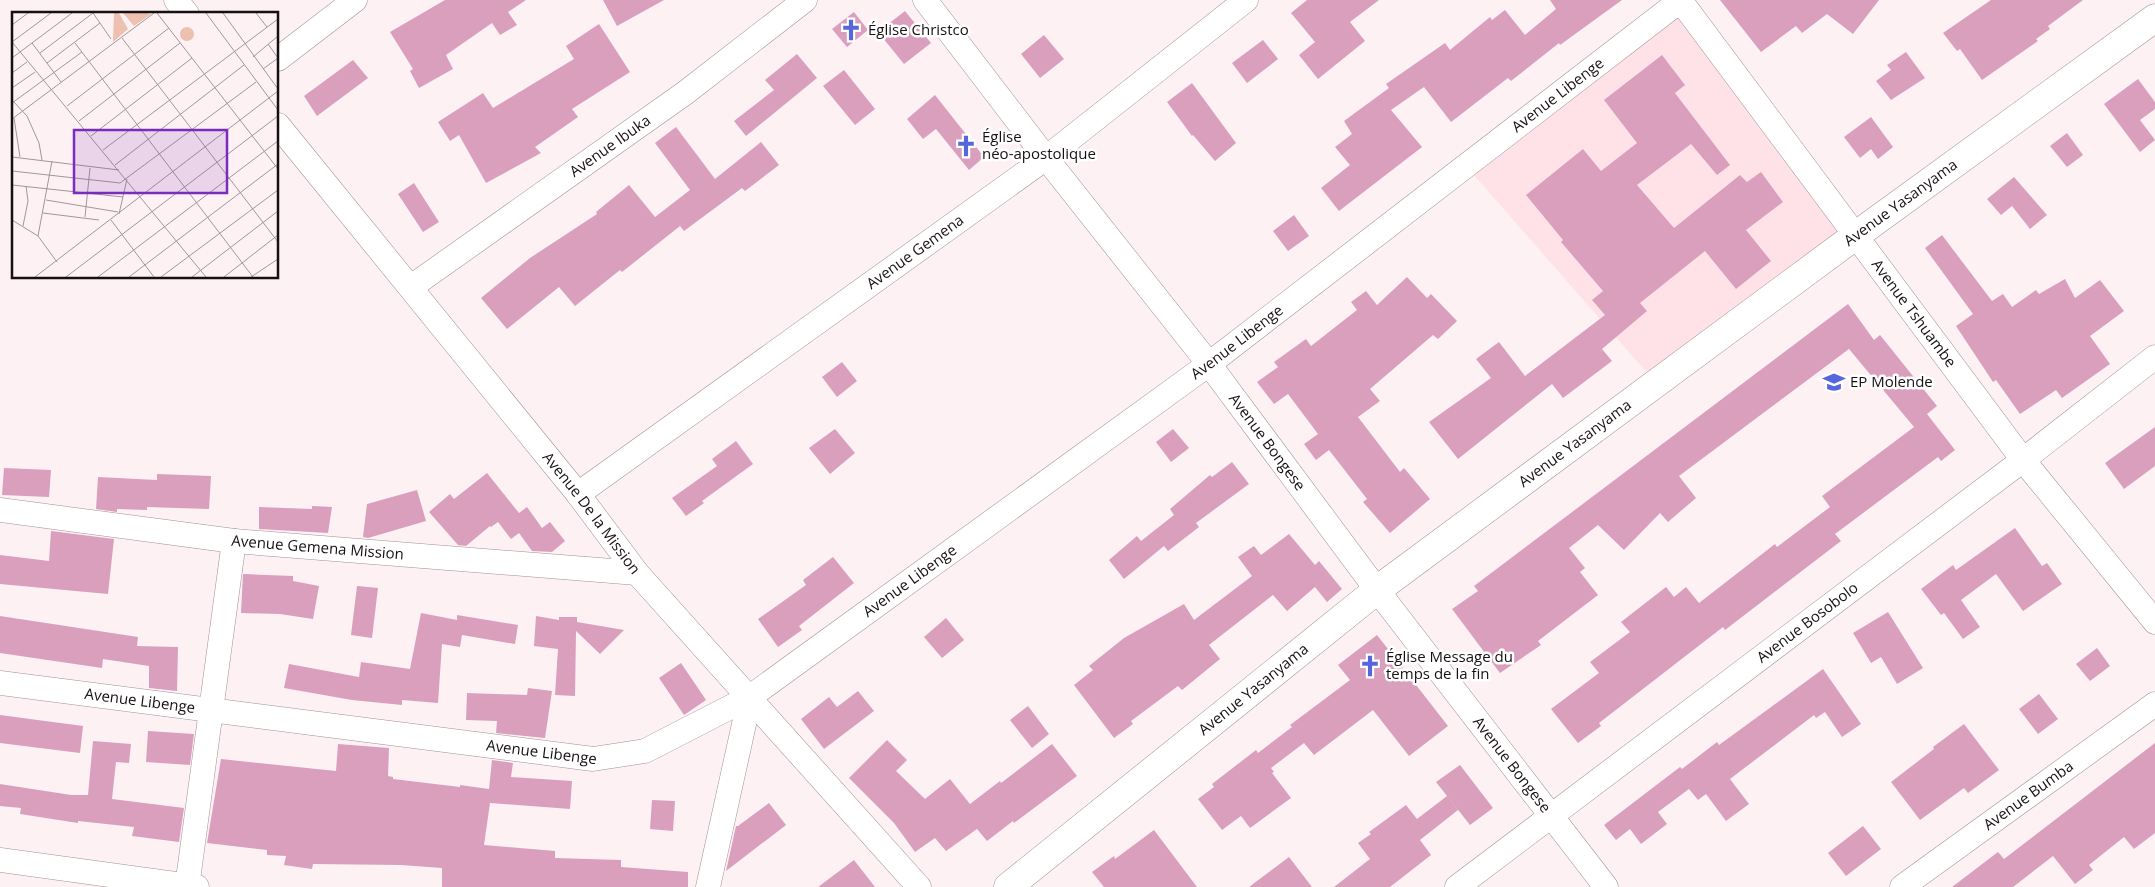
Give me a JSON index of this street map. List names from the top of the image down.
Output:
{
  "streets": {
    "street": [
      "Avenue Libenge",
      "Avenue Ibuka",
      "Avenue Yasanyama",
      "Avenue Gemena",
      "Avenue Tshuambe",
      "Avenue Bongese",
      "Avenue De la Mission",
      "Avenue Gemena Mission",
      "Avenue Bosobolo",
      "Avenue Bumba"
    ]
  },
  "crossings": [
    ["Avenue Libenge", "Avenue Tshuambe"],
    ["Avenue Libenge", "Avenue Bongese"],
    ["Avenue Libenge", "Avenue De la Mission"],
    ["Avenue Ibuka", "Avenue De la Mission"],
    ["Avenue Yasanyama", "Avenue Tshuambe"],
    ["Avenue Yasanyama", "Avenue Bongese"],
    ["Avenue Gemena", "Avenue Bongese"],
    ["Avenue Gemena", "Avenue De la Mission"],
    ["Avenue Tshuambe", "Avenue Bosobolo"],
    ["Avenue Bongese", "Avenue Bosobolo"],
    ["Avenue De la Mission", "Avenue Gemena Mission"]
  ],
  "places": {
    "church": ["Église Christco", "Église néo-apostolique", "Église Message du temps de la fin"],
    "school or university": ["EP Molende"]
  }
}
